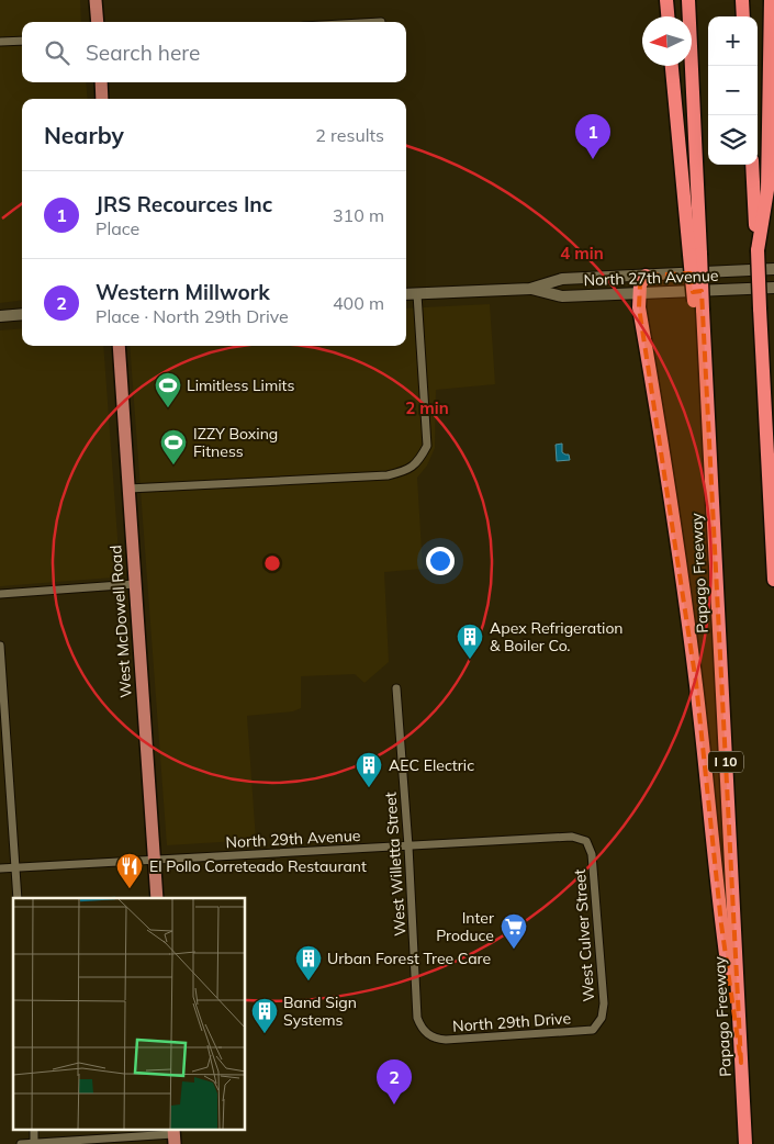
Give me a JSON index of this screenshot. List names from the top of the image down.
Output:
{
  "streets": {
    "highway": ["Papago Freeway", "I 10"],
    "main road": ["North 27th Avenue", "West McDowell Road"],
    "street": [
      "North 29th Avenue",
      "West Willetta Street",
      "West Culver Street",
      "North 29th Drive"
    ]
  },
  "crossings": [
    ["West McDowell Road", "North 29th Avenue"],
    ["North 29th Avenue", "West Willetta Street"],
    ["North 29th Avenue", "West Culver Street"],
    ["West Willetta Street", "North 29th Drive"],
    ["West Culver Street", "North 29th Drive"]
  ],
  "places": {
    "sports": ["Limitless Limits", "IZZY Boxing Fitness"],
    "building": [
      "Apex Refrigeration & Boiler Co.",
      "AEC Electric",
      "Urban Forest Tree Care",
      "Band Sign Systems"
    ],
    "restaurant": ["El Pollo Correteado Restaurant"],
    "supermarket": ["Inter Produce"]
  },
  "north": "left",
  "page": {
    "map_buttons": ["+", "−"],
    "search": "Search here",
    "heading": ["Nearby", "2 results"],
    "pins": ["1", "2"],
    "list": [
      {
        "mark": "1",
        "name": "JRS Recources Inc",
        "note": "Place",
        "value": "310 m"
      },
      {
        "mark": "2",
        "name": "Western Millwork",
        "note": "Place · North 29th Drive",
        "value": "400 m"
      }
    ]
  },
  "rings": ["4 min", "2 min"]
}
